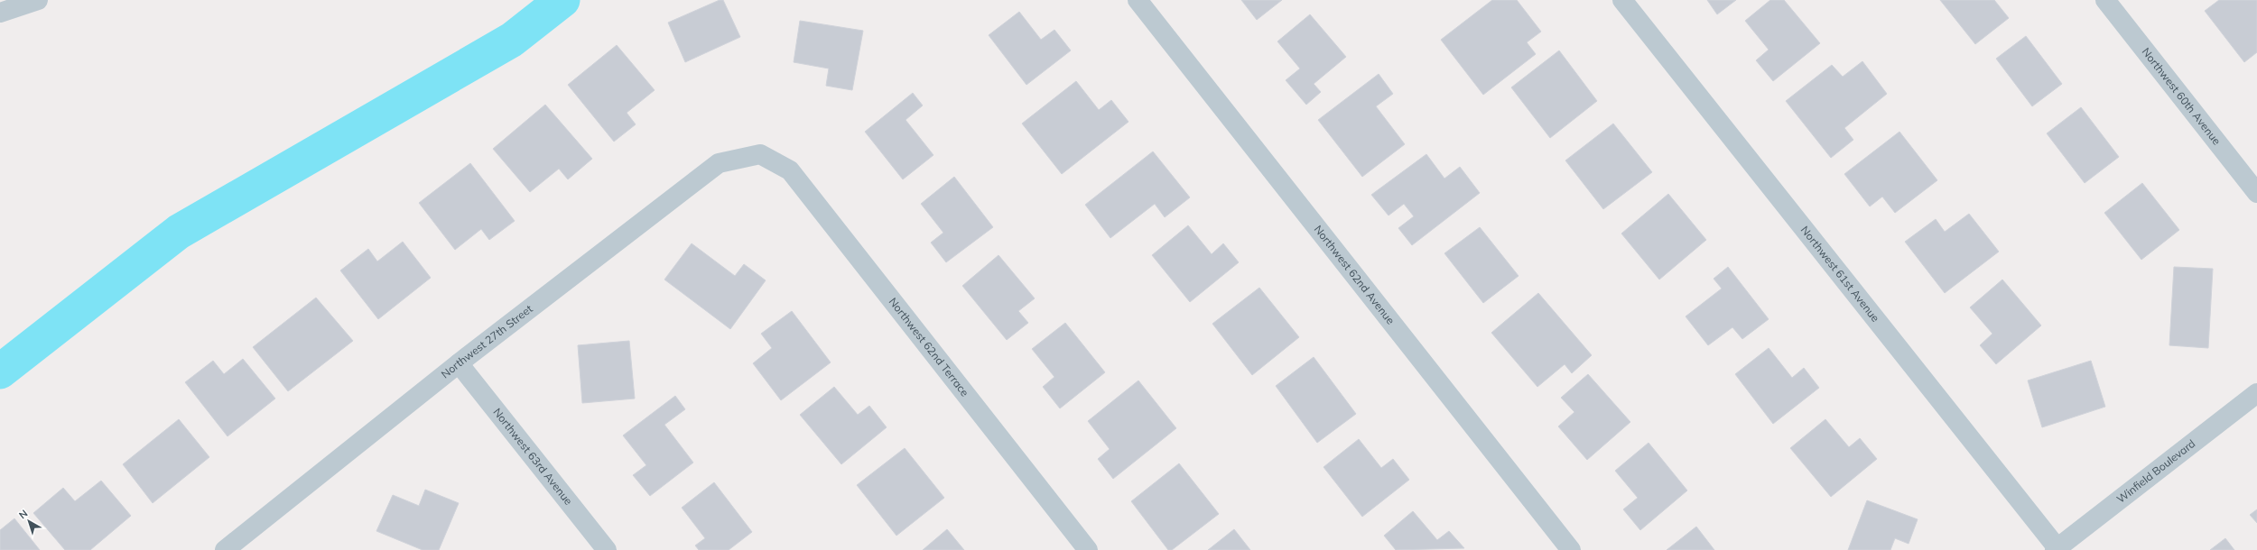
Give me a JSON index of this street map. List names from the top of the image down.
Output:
{
  "streets": {
    "street": [
      "Northwest 60th Avenue",
      "Northwest 61st Avenue",
      "Northwest 62nd Avenue",
      "Northwest 27th Street",
      "Northwest 62nd Terrace",
      "Northwest 63rd Avenue",
      "Winfield Boulevard"
    ]
  },
  "crossings": [
    ["Northwest 61st Avenue", "Winfield Boulevard"],
    ["Northwest 27th Street", "Northwest 62nd Terrace"],
    ["Northwest 27th Street", "Northwest 63rd Avenue"]
  ],
  "north": "top left"
}
